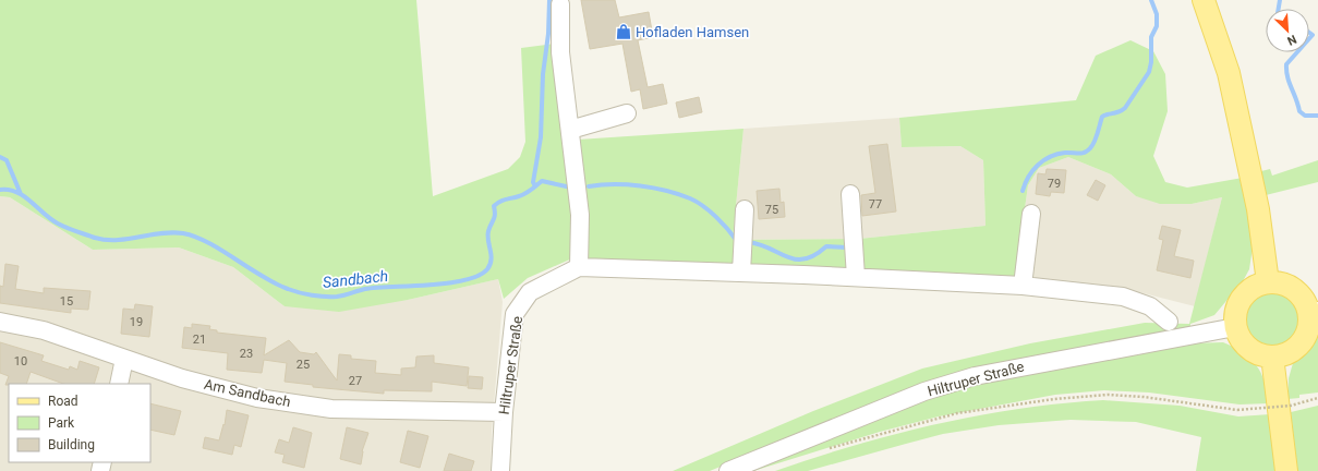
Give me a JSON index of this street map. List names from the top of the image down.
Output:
{
  "streets": {
    "street": ["Hiltruper Straße", "Am Sandbach"]
  },
  "crossings": [
    ["Hiltruper Straße", "Am Sandbach"]
  ],
  "water": ["Sandbach"],
  "places": {
    "shop": ["Hofladen Hamsen"]
  },
  "house_numbers": [
    "79",
    "77",
    "75",
    "15",
    "19",
    "21",
    "23",
    "10",
    "25",
    "27"
  ],
  "legend": ["Road", "Park", "Building"],
  "north": "bottom right"
}
